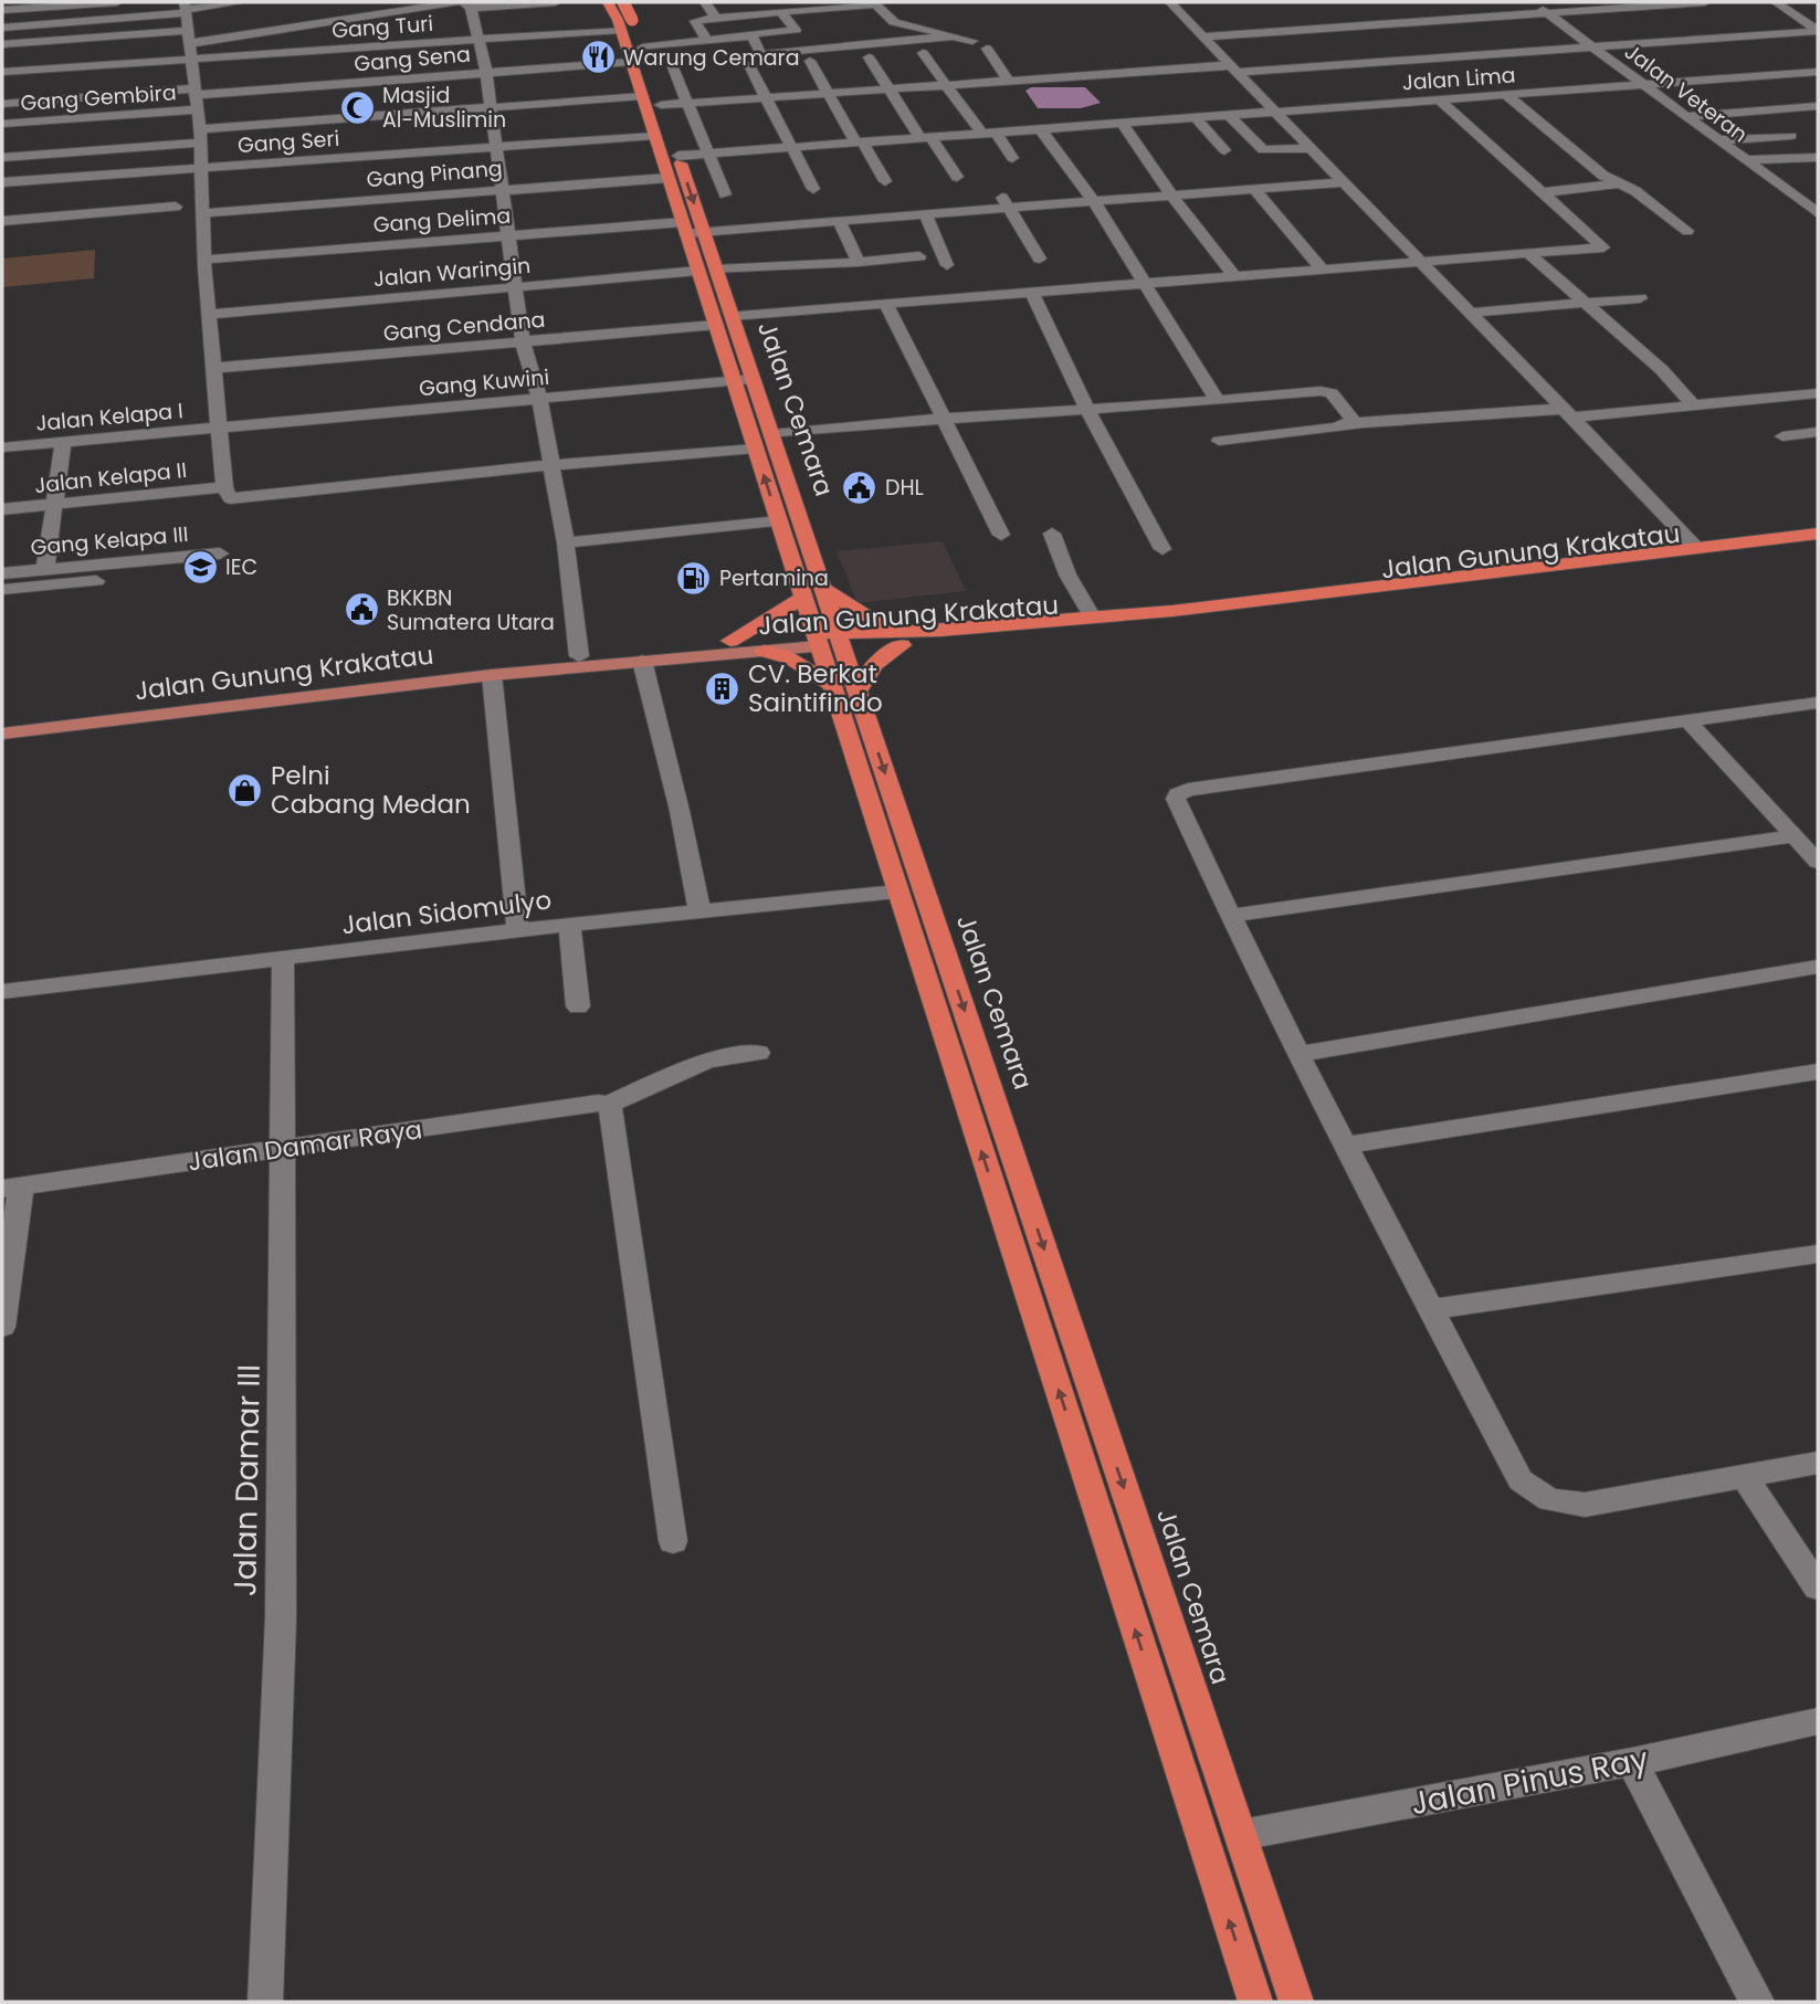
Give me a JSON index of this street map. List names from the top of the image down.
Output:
{
  "streets": {
    "highway": ["Jalan Cemara", "Jalan Gunung Krakatau"],
    "street": [
      "Gang Turi",
      "Gang Sena",
      "Jalan Lima",
      "Jalan Veteran",
      "Gang Gembira",
      "Gang Seri",
      "Gang Pinang",
      "Gang Delima",
      "Jalan Waringin",
      "Gang Cendana",
      "Gang Kuwini",
      "Jalan Kelapa I",
      "Jalan Kelapa II",
      "Gang Kelapa III",
      "Jalan Sidomulyo",
      "Jalan Damar Raya",
      "Jalan Damar III",
      "Jalan Pinus Ray"
    ]
  },
  "crossings": [
    ["Gang Turi", "Jalan Cemara"],
    ["Gang Sena", "Jalan Cemara"],
    ["Jalan Lima", "Jalan Veteran"],
    ["Jalan Lima", "Jalan Cemara"],
    ["Gang Seri", "Jalan Cemara"],
    ["Gang Pinang", "Jalan Cemara"],
    ["Gang Delima", "Jalan Cemara"],
    ["Jalan Waringin", "Jalan Cemara"],
    ["Gang Cendana", "Jalan Cemara"],
    ["Gang Kuwini", "Jalan Cemara"],
    ["Gang Kuwini", "Jalan Kelapa I"],
    ["Jalan Cemara", "Jalan Gunung Krakatau"],
    ["Jalan Cemara", "Jalan Sidomulyo"],
    ["Jalan Cemara", "Jalan Pinus Ray"],
    ["Jalan Sidomulyo", "Jalan Damar III"],
    ["Jalan Damar Raya", "Jalan Damar III"]
  ],
  "places": {
    "restaurant": ["Warung Cemara"],
    "mosque": ["Masjid Al-Muslimin"],
    "public building": ["DHL", "BKKBN Sumatera Utara"],
    "school or university": ["IEC"],
    "fuel station": ["Pertamina"],
    "building": ["CV. Berkat Saintifindo"],
    "shop": ["Pelni Cabang Medan"]
  }
}
